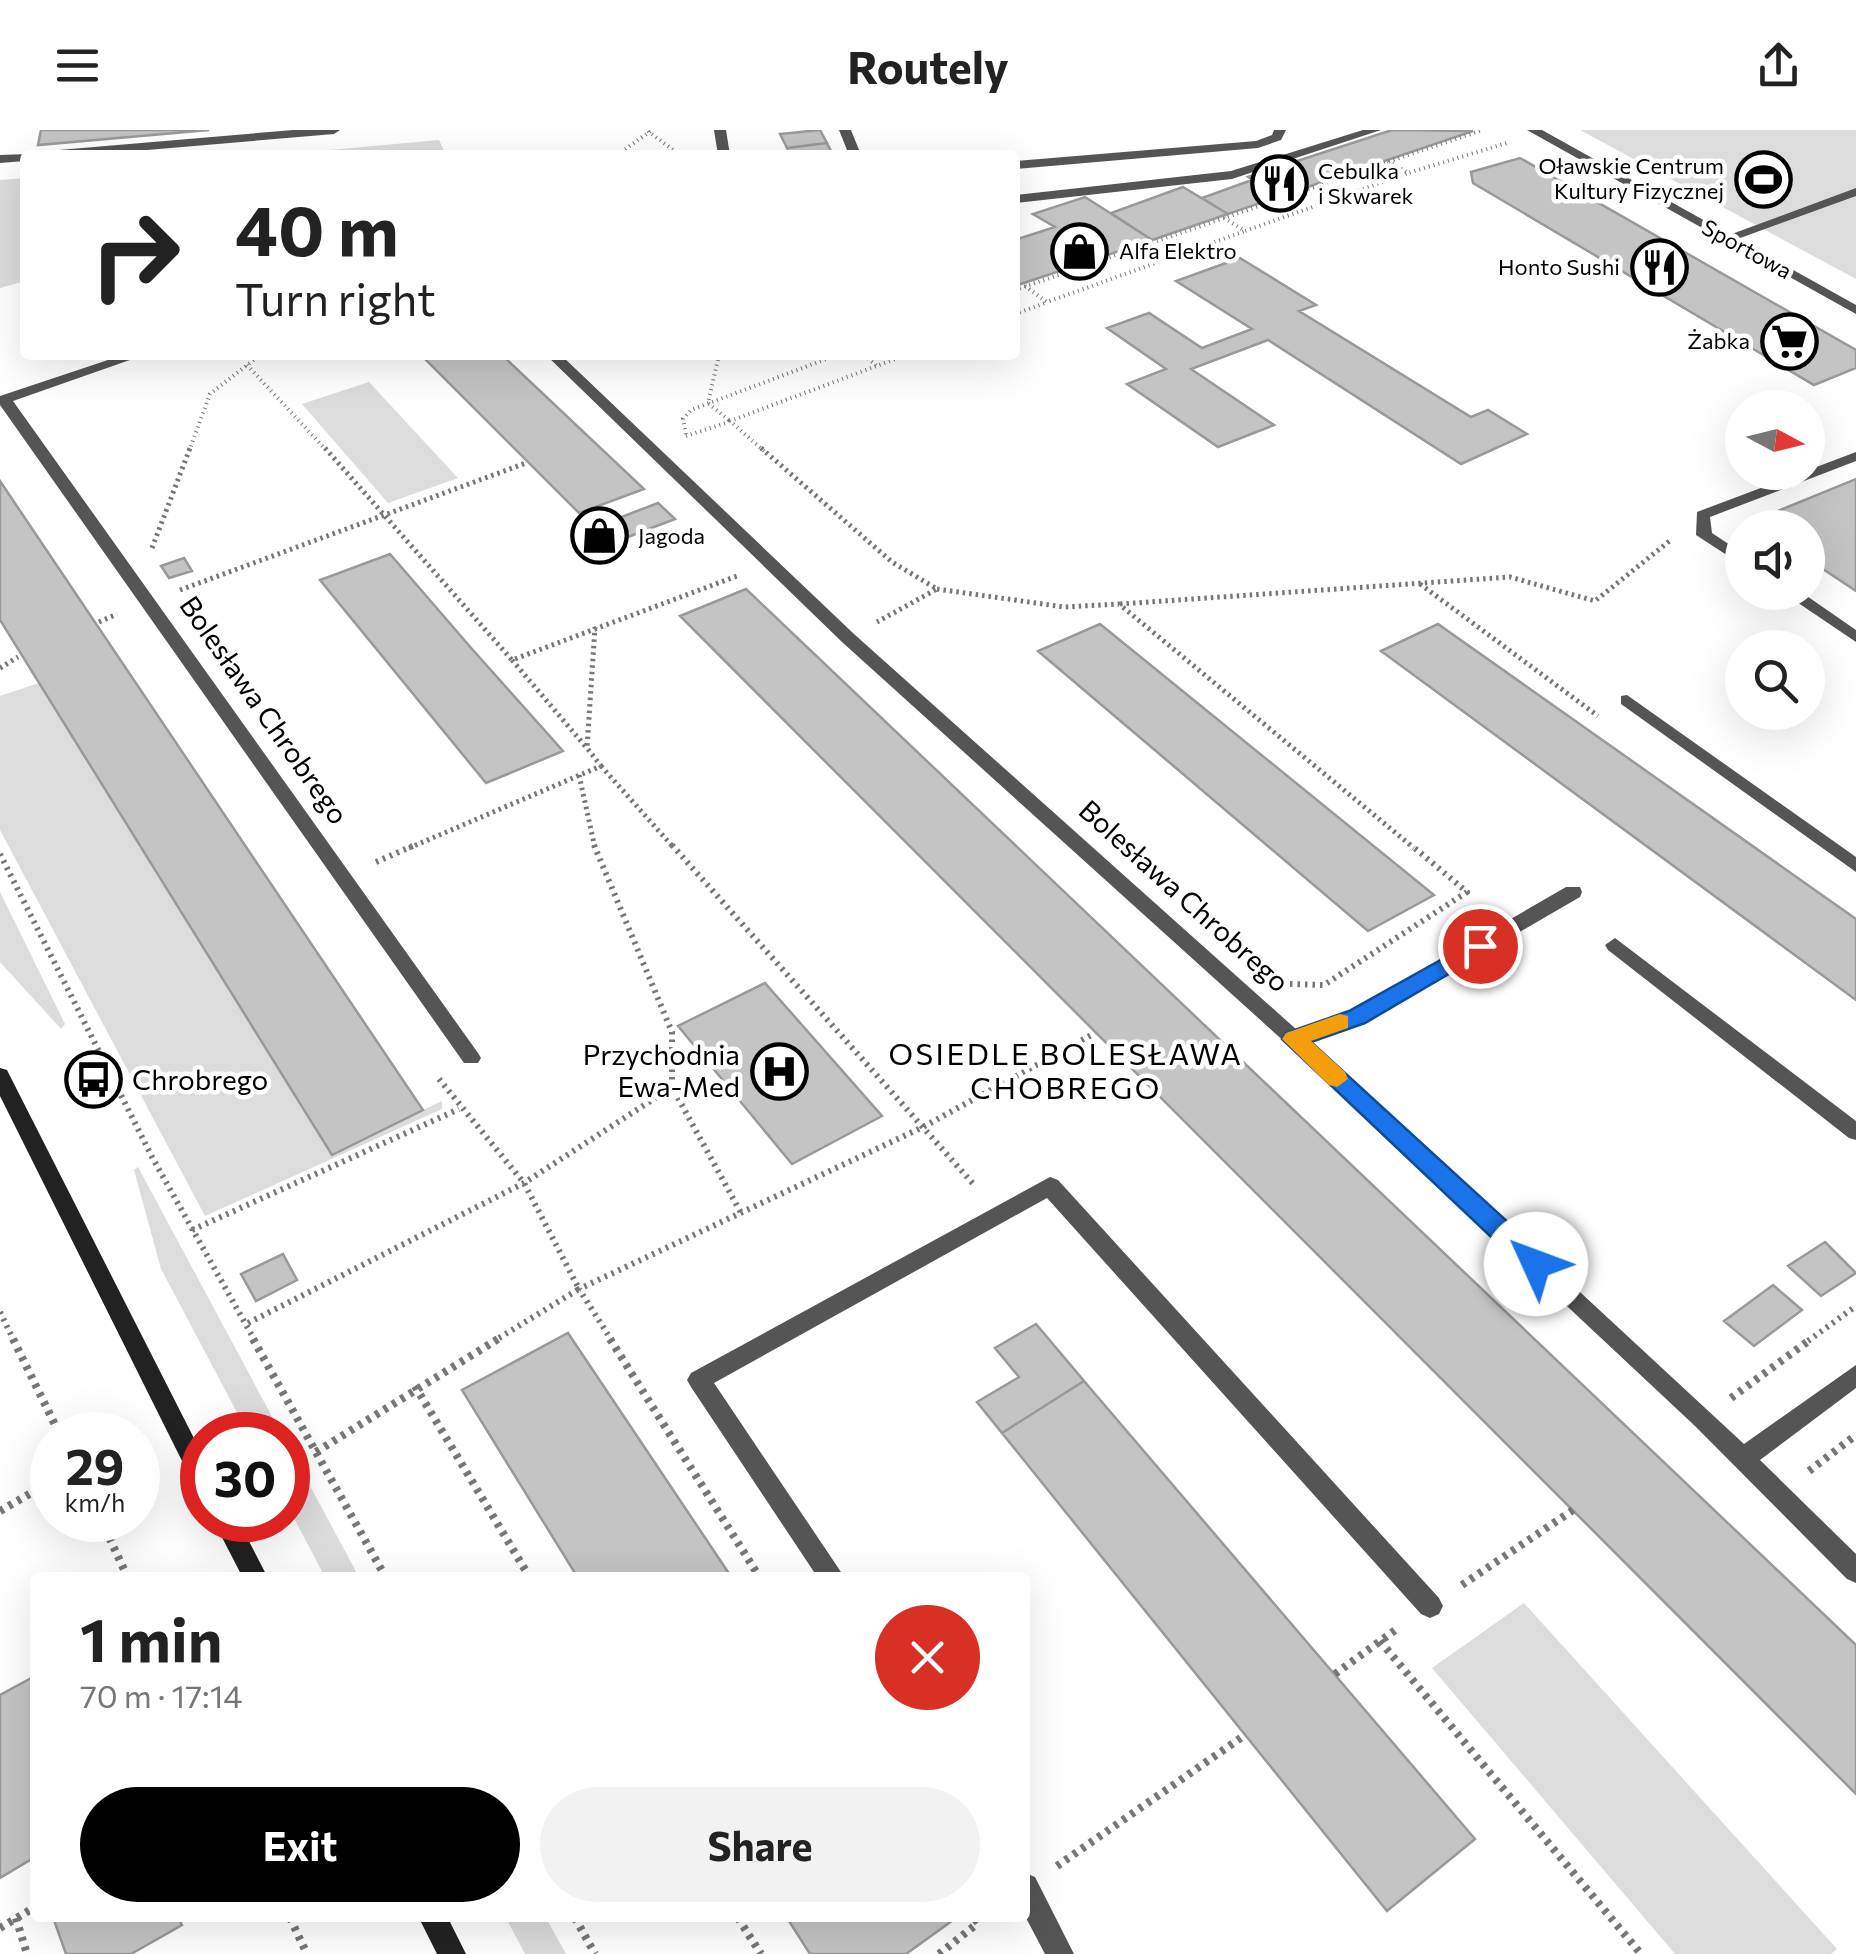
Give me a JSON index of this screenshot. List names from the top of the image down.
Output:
{
  "streets": {
    "street": ["Sportowa", "Bolesława Chrobrego"]
  },
  "districts": ["OSIEDLE BOLESŁAWA CHOBREGO"],
  "places": {
    "sports": ["Oławskie Centrum Kultury Fizycznej"],
    "restaurant": ["Cebulka i Skwarek", "Honto Sushi"],
    "shop": ["Alfa Elektro", "Jagoda"],
    "supermarket": ["Żabka"],
    "hospital": ["Przychodnia Ewa-Med"],
    "bus stop": ["Chrobrego"]
  },
  "north": "right",
  "page": {
    "header": "Routely",
    "turn": ["40 m", "Turn right"],
    "speed": "29 km/h",
    "limit": "30",
    "heading": ["1 min", "70 m · 17:14"],
    "buttons": ["Exit", "Share"]
  }
}
